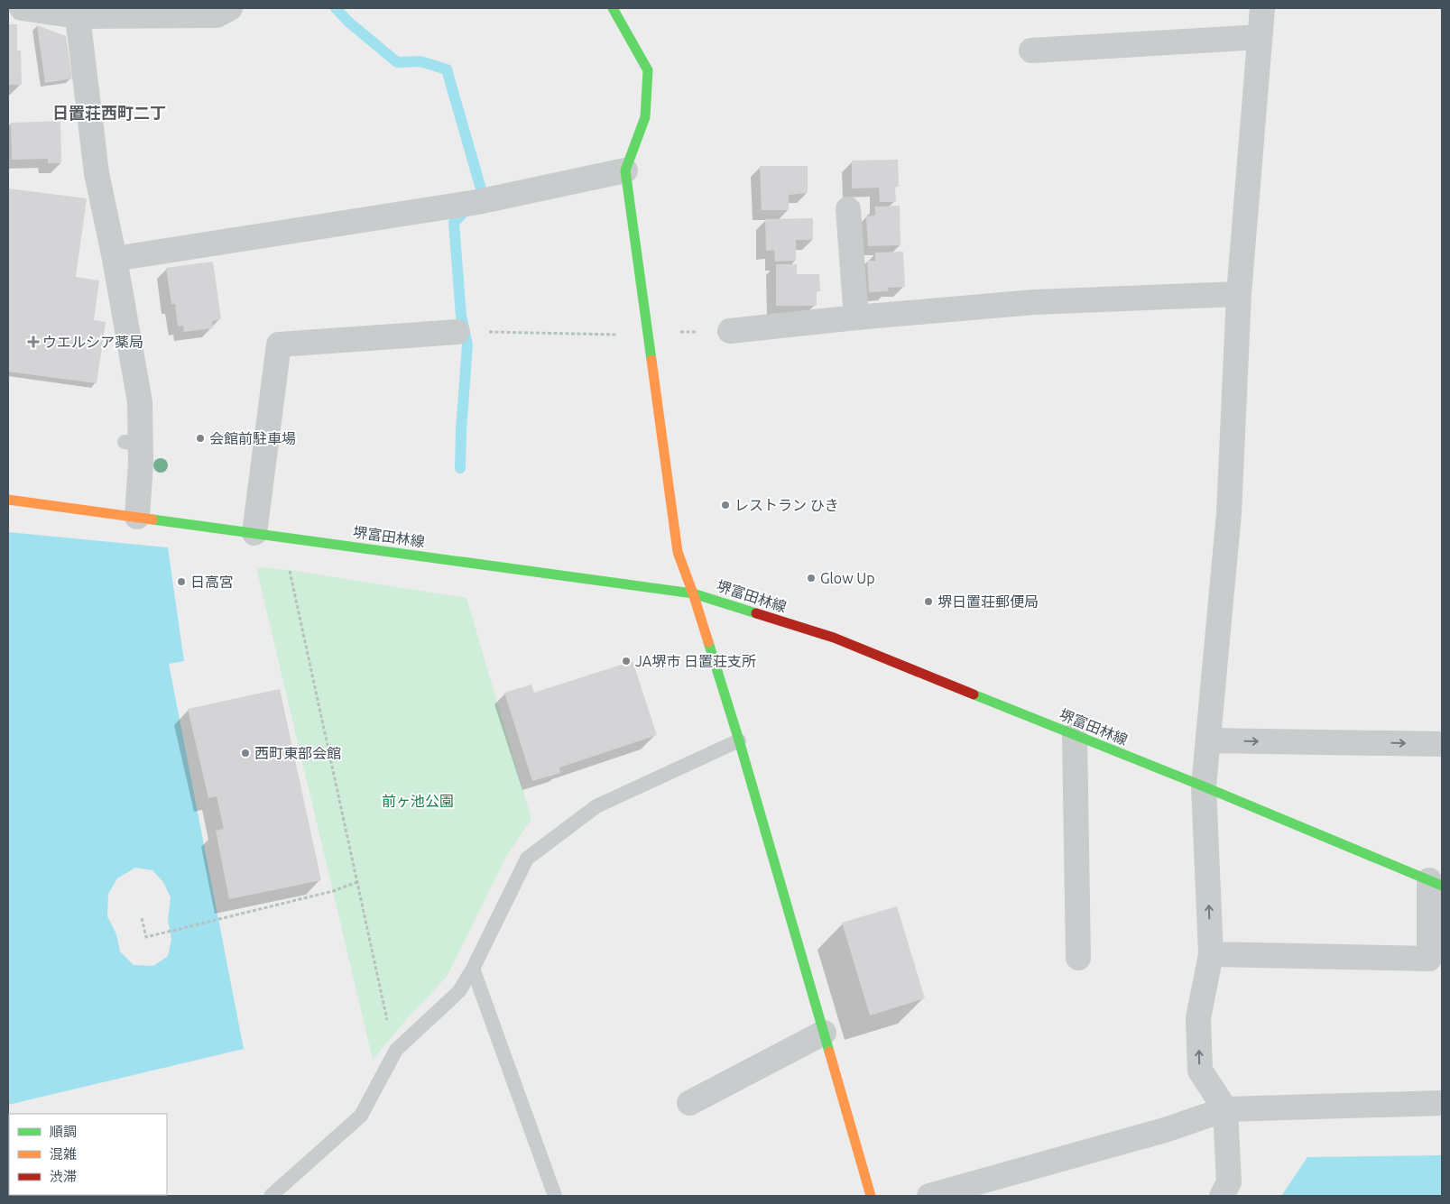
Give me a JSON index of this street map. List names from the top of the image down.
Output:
{
  "streets": {
    "main road": ["堺富田林線"]
  },
  "districts": ["日置荘西町二丁"],
  "parks": ["前ヶ池公園"],
  "places": {
    "health": ["ウエルシア薬局"],
    "other": [
      "会館前駐車場",
      "レストラン ひき",
      "Glow Up",
      "日高宮",
      "堺日置荘郵便局",
      "JA堺市 日置荘支所",
      "西町東部会館"
    ]
  },
  "legend": ["順調", "混雑", "渋滞"]
}
